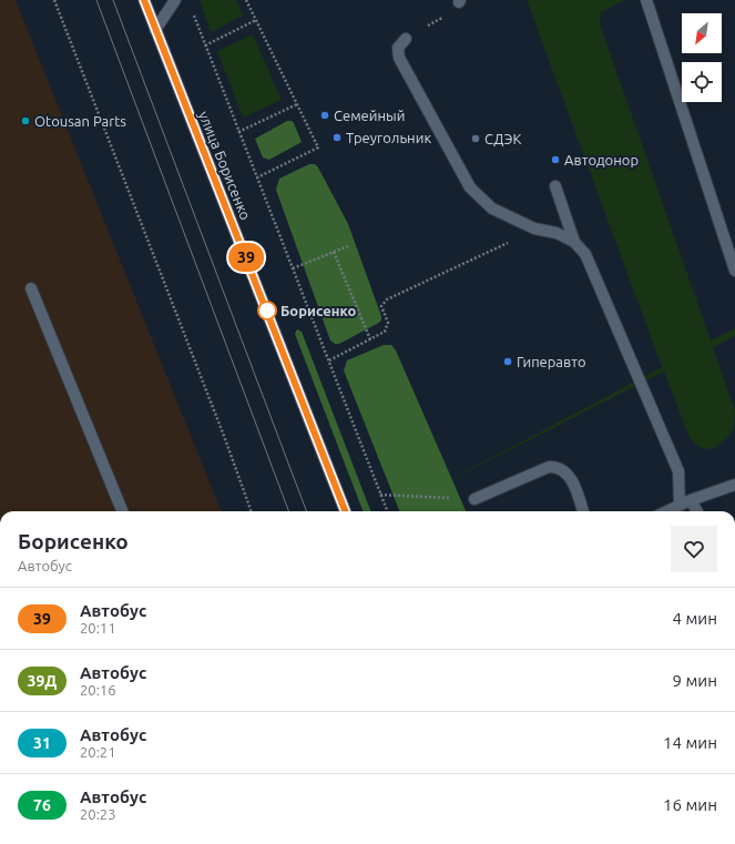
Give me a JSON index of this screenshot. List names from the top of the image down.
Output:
{
  "streets": {
    "main road": ["улица Борисенко"]
  },
  "places": [
    "Семейный",
    "Otousan Parts",
    "Треугольник",
    "СДЭК",
    "Автодонор",
    "Борисенко",
    "Гиперавто"
  ],
  "lines": ["bus line 39"],
  "north": "bottom left",
  "page": {
    "on_map": "39",
    "heading": ["Борисенко", "Автобус"],
    "list": [
      {
        "mark": "39",
        "name": "Автобус",
        "note": "20:11",
        "value": "4 мин"
      },
      {
        "mark": "39Д",
        "name": "Автобус",
        "note": "20:16",
        "value": "9 мин"
      },
      {
        "mark": "31",
        "name": "Автобус",
        "note": "20:21",
        "value": "14 мин"
      },
      {
        "mark": "76",
        "name": "Автобус",
        "note": "20:23",
        "value": "16 мин"
      }
    ]
  }
}
